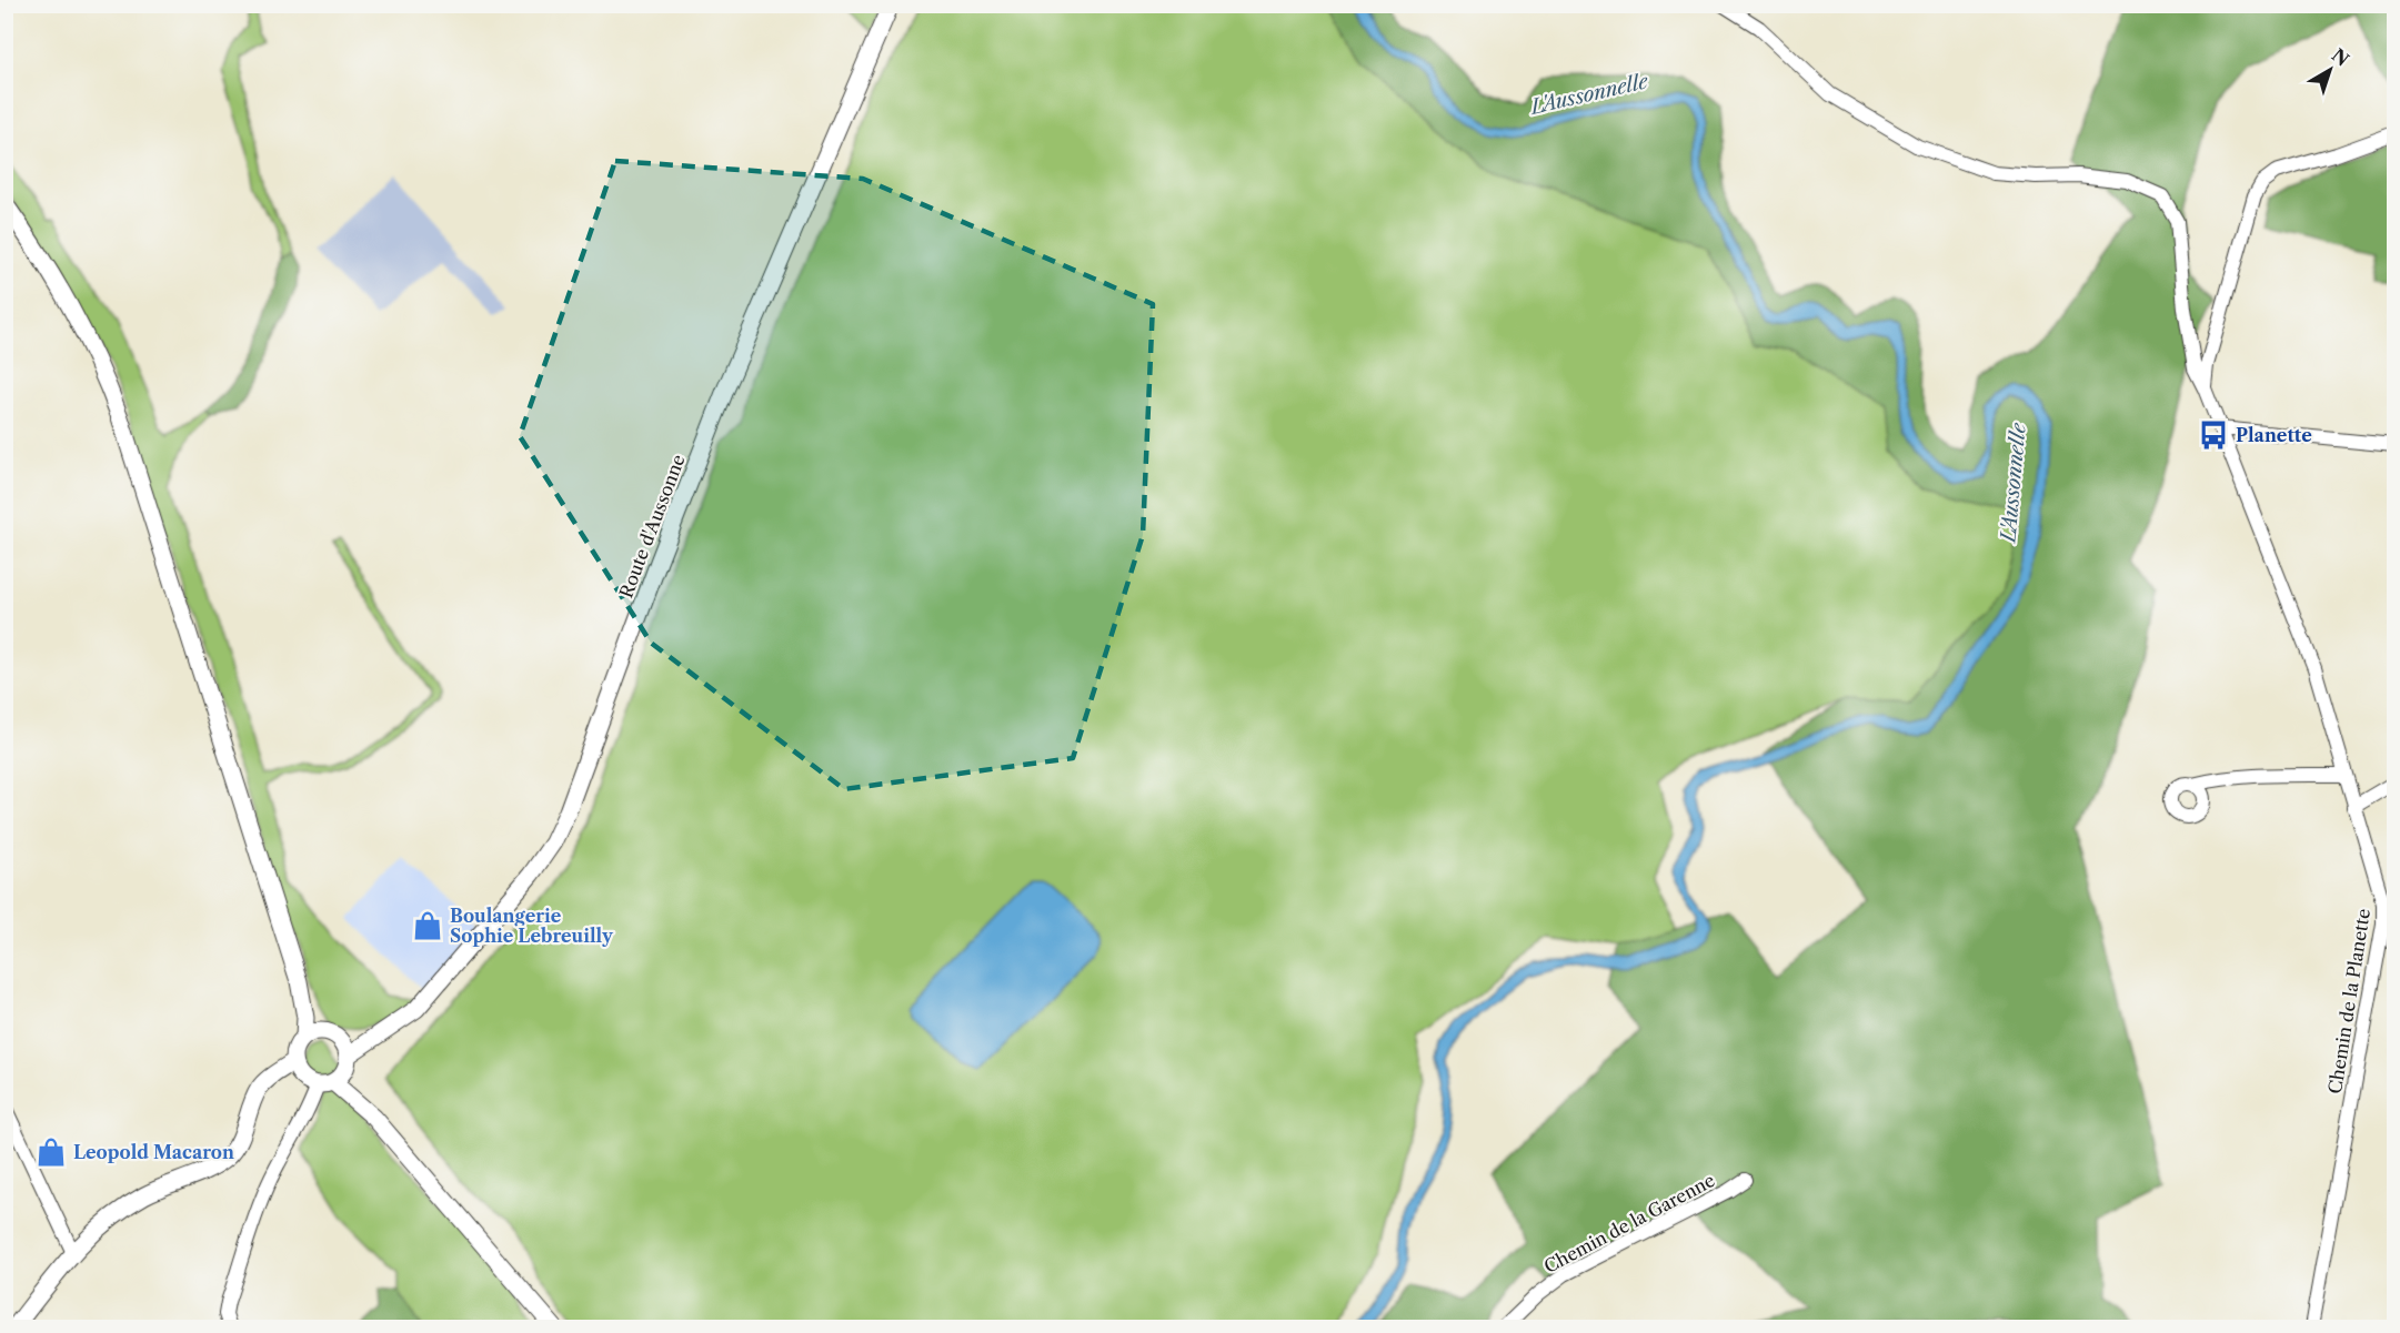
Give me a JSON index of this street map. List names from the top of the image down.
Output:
{
  "streets": {
    "main road": ["Route d'Aussonne"],
    "street": ["Chemin de la Planette", "Chemin de la Garenne"]
  },
  "water": ["L'Aussonnelle"],
  "places": {
    "bus stop": ["Planette"],
    "shop": ["Boulangerie Sophie Lebreuilly", "Leopold Macaron"]
  },
  "north": "top right"
}
